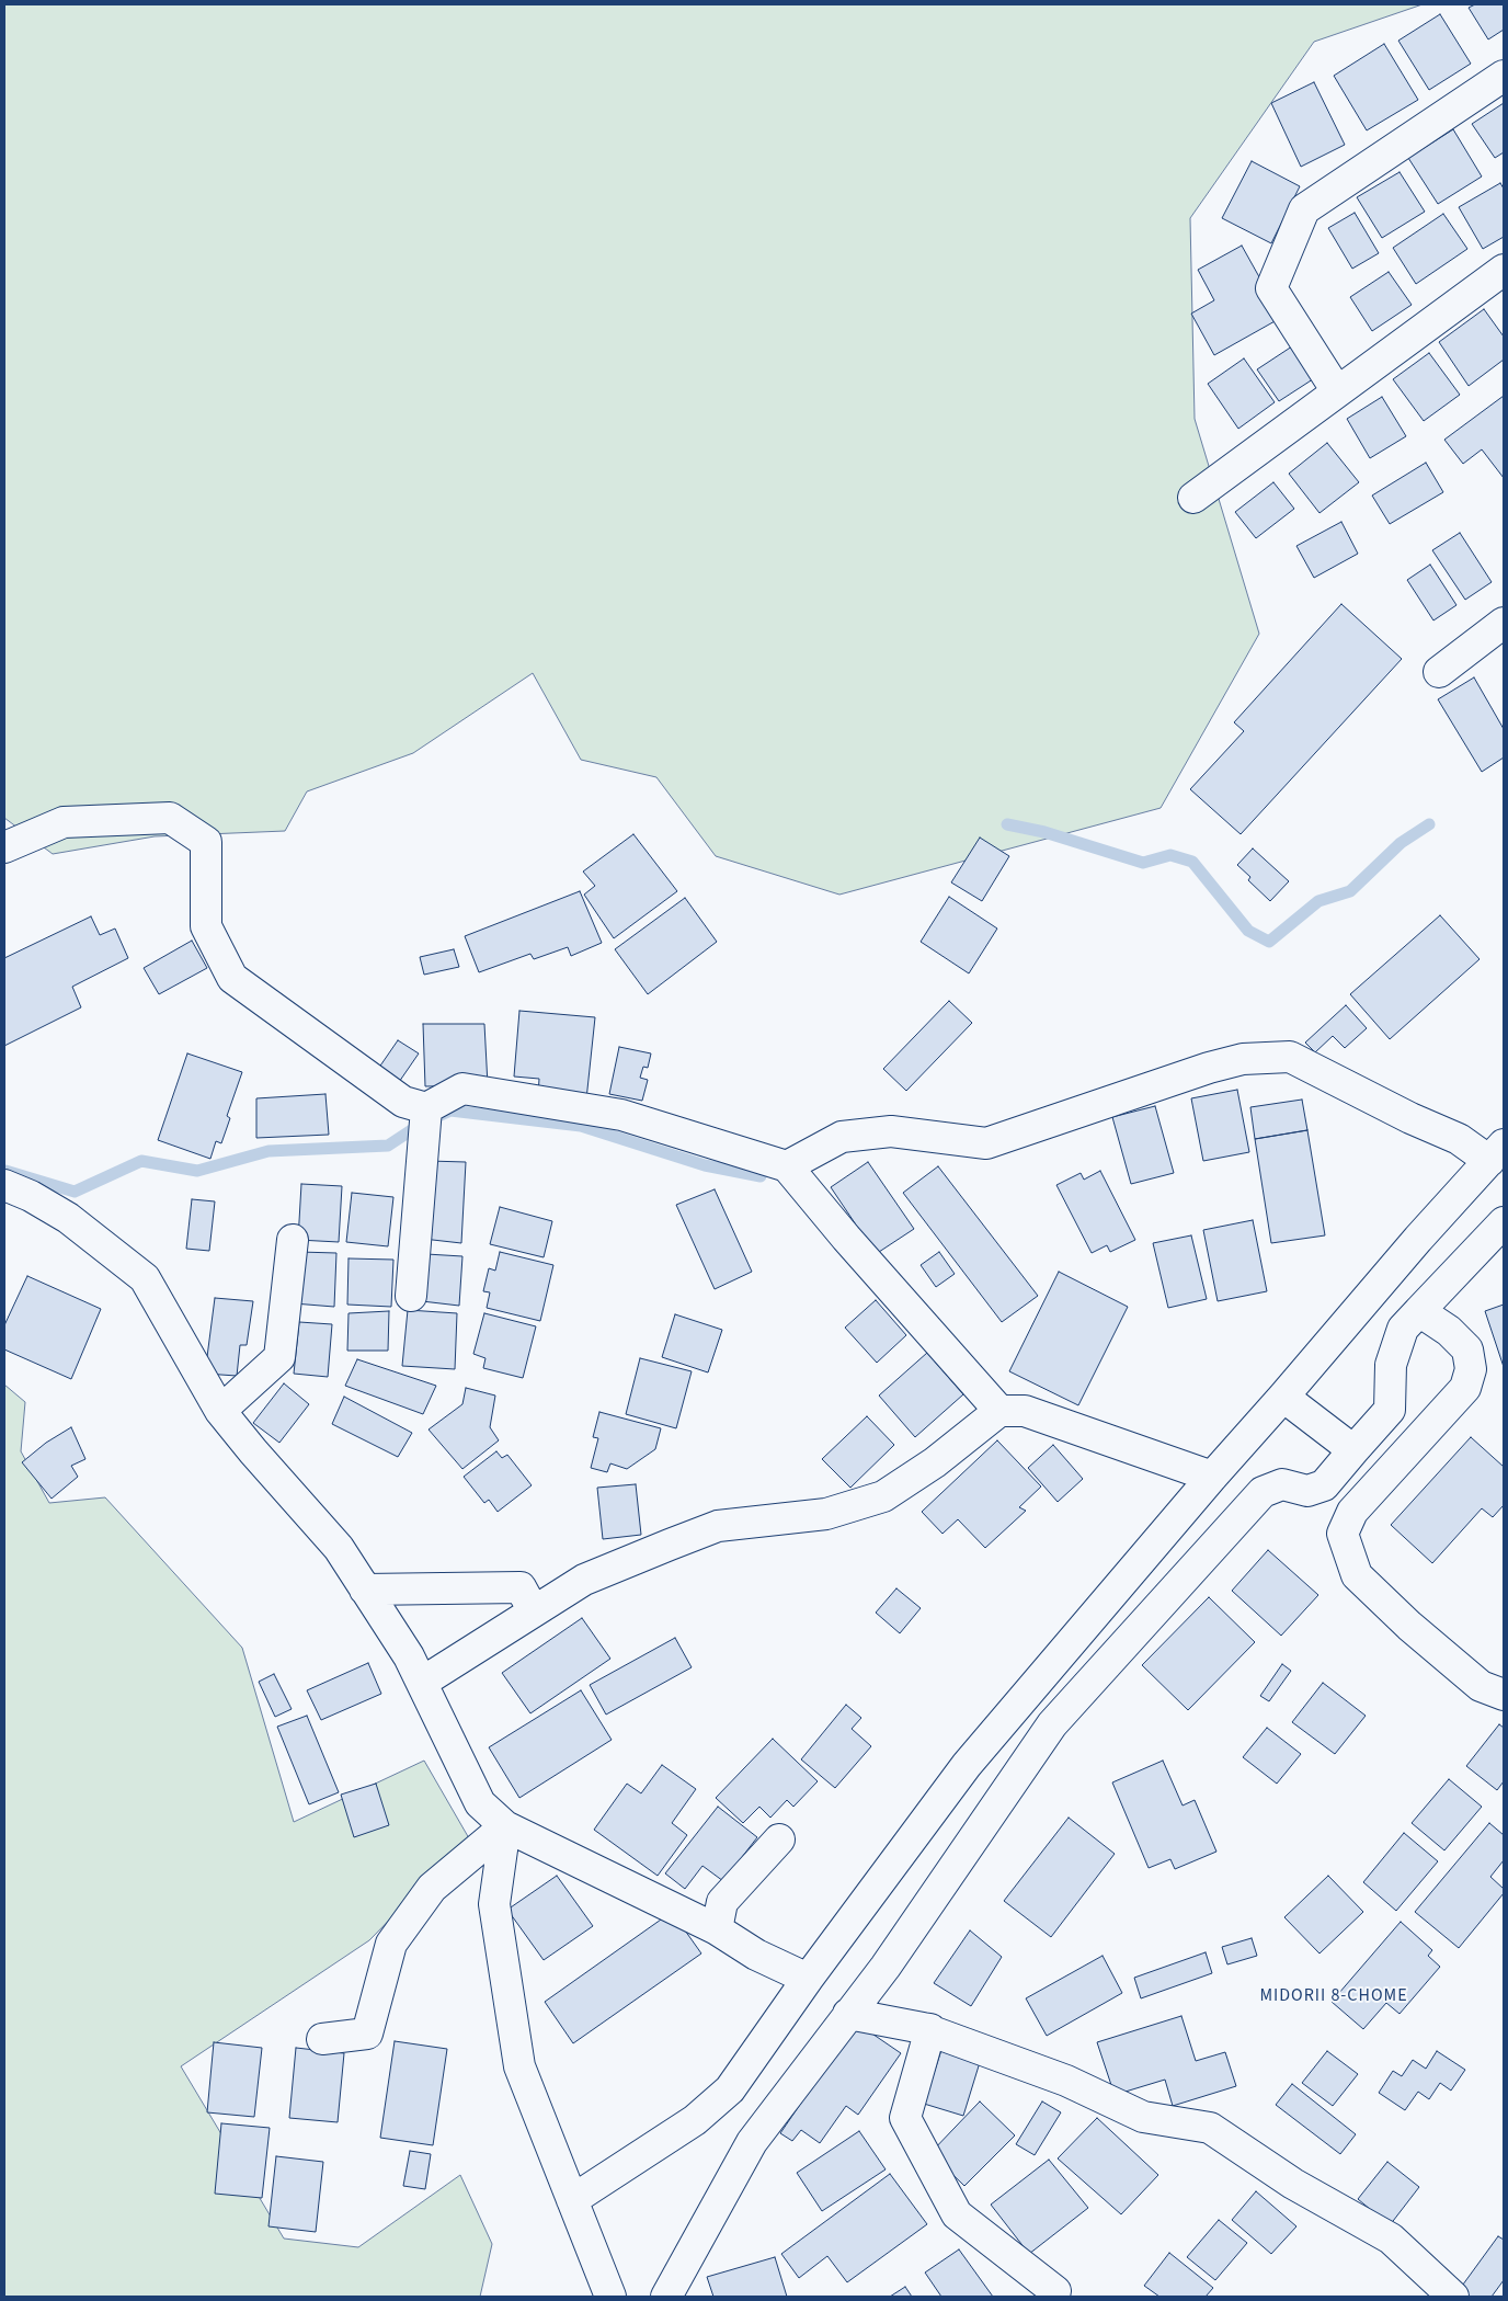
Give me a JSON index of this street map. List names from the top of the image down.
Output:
{
  "districts": ["MIDORII 8-CHOME"]
}
